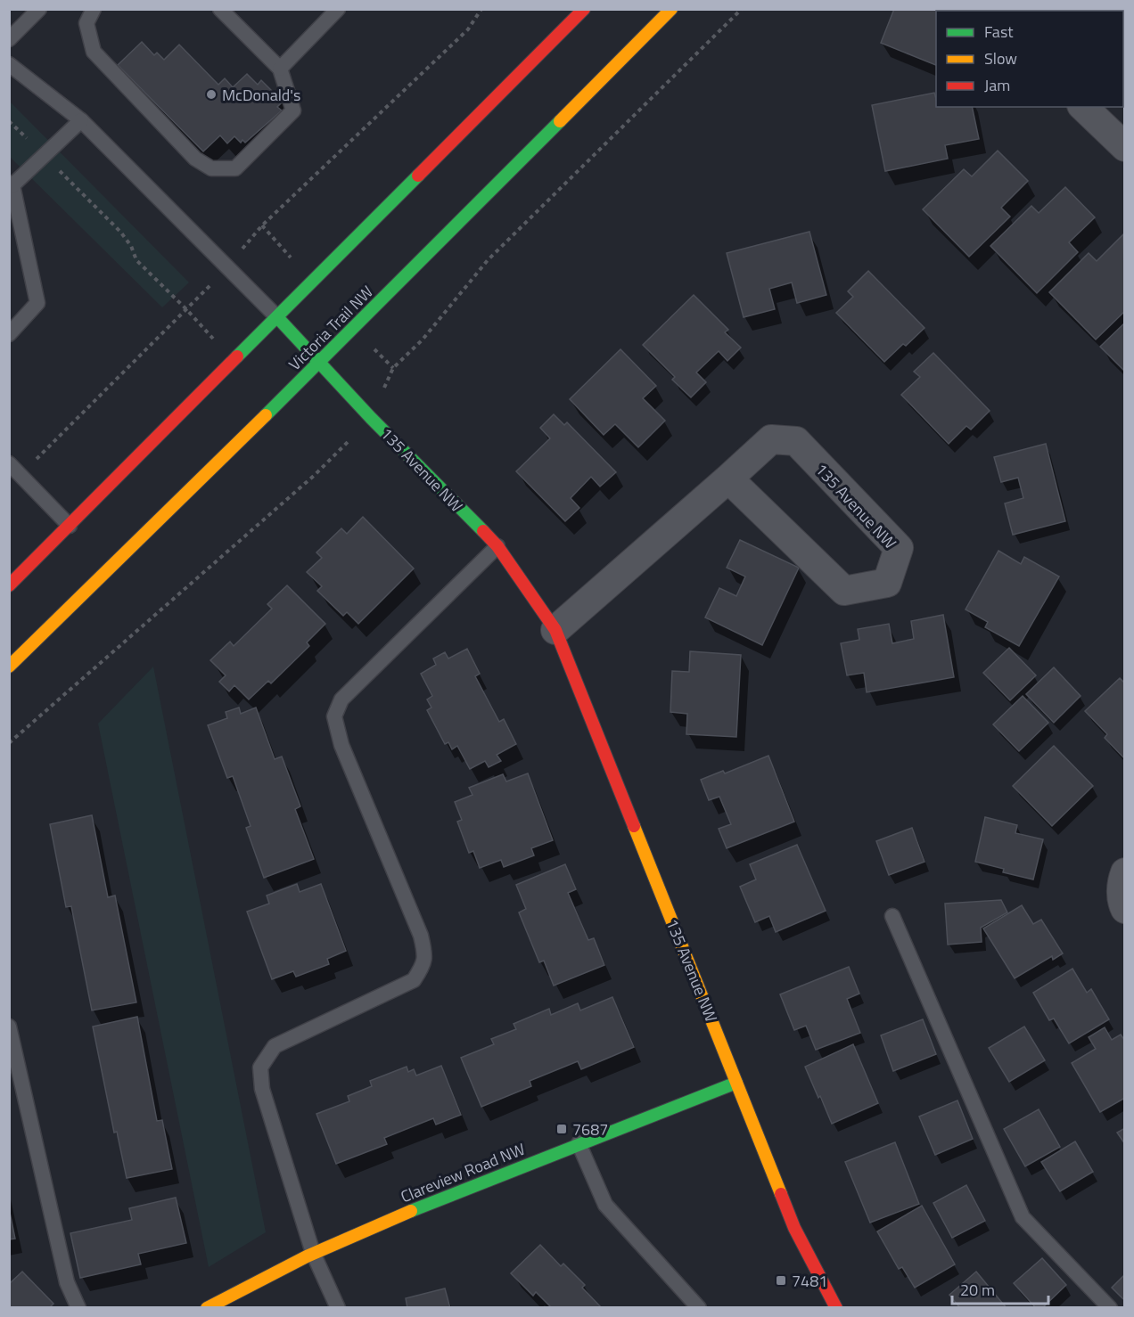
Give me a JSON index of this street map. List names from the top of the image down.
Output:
{
  "streets": {
    "main road": ["Victoria Trail NW", "135 Avenue NW", "Clareview Road NW"]
  },
  "crossings": [
    ["Victoria Trail NW", "135 Avenue NW"],
    ["135 Avenue NW", "Clareview Road NW"]
  ],
  "places": {
    "other": ["McDonald's"],
    "transit": ["7687", "7481"]
  },
  "legend": ["Fast", "Slow", "Jam"],
  "scale_bar": "20 m"
}
